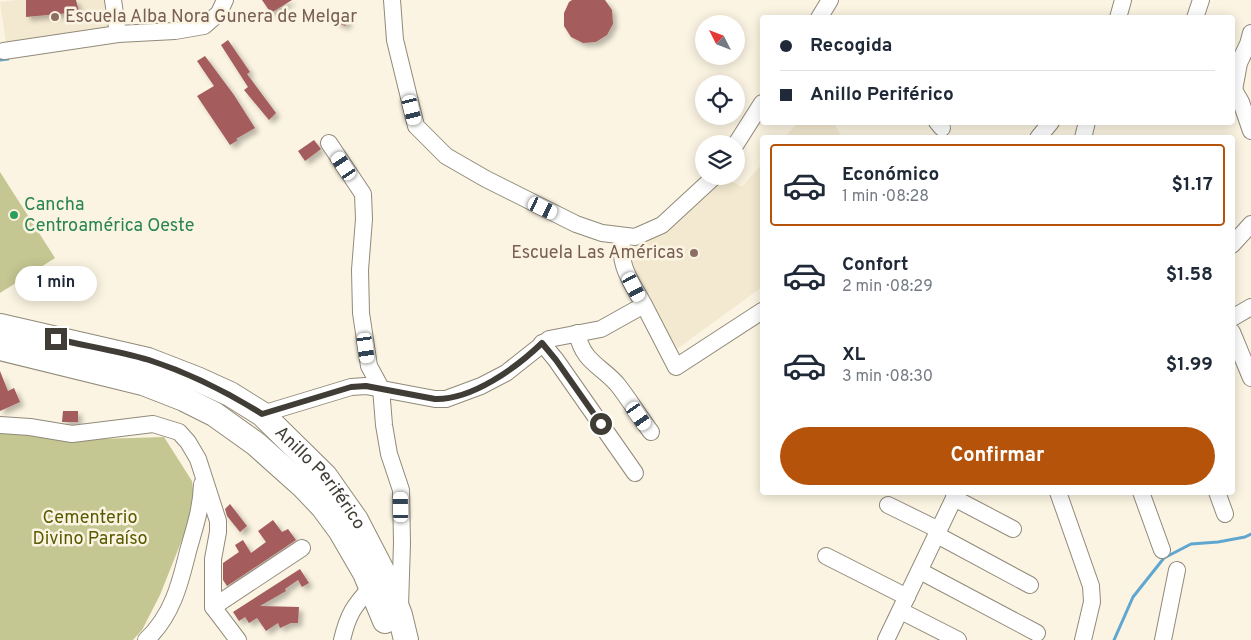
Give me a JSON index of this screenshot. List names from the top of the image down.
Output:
{
  "streets": {
    "highway": ["Anillo Periférico"]
  },
  "parks": ["Cementerio Divino Paraíso"],
  "places": ["Escuela Alba Nora Gunera de Melgar", "Cancha Centroamérica Oeste", "Escuela Las Américas"],
  "north": "top left",
  "page": {
    "banner": ["Recogida", "Anillo Periférico"],
    "list": [
      {
        "name": "Económico",
        "note": "1 min · 08:28",
        "value": "$1.17"
      },
      {
        "name": "Confort",
        "note": "2 min · 08:29",
        "value": "$1.58"
      },
      {
        "name": "XL",
        "note": "3 min · 08:30",
        "value": "$1.99"
      }
    ],
    "bubble": "1 min",
    "buttons": "Confirmar"
  }
}
